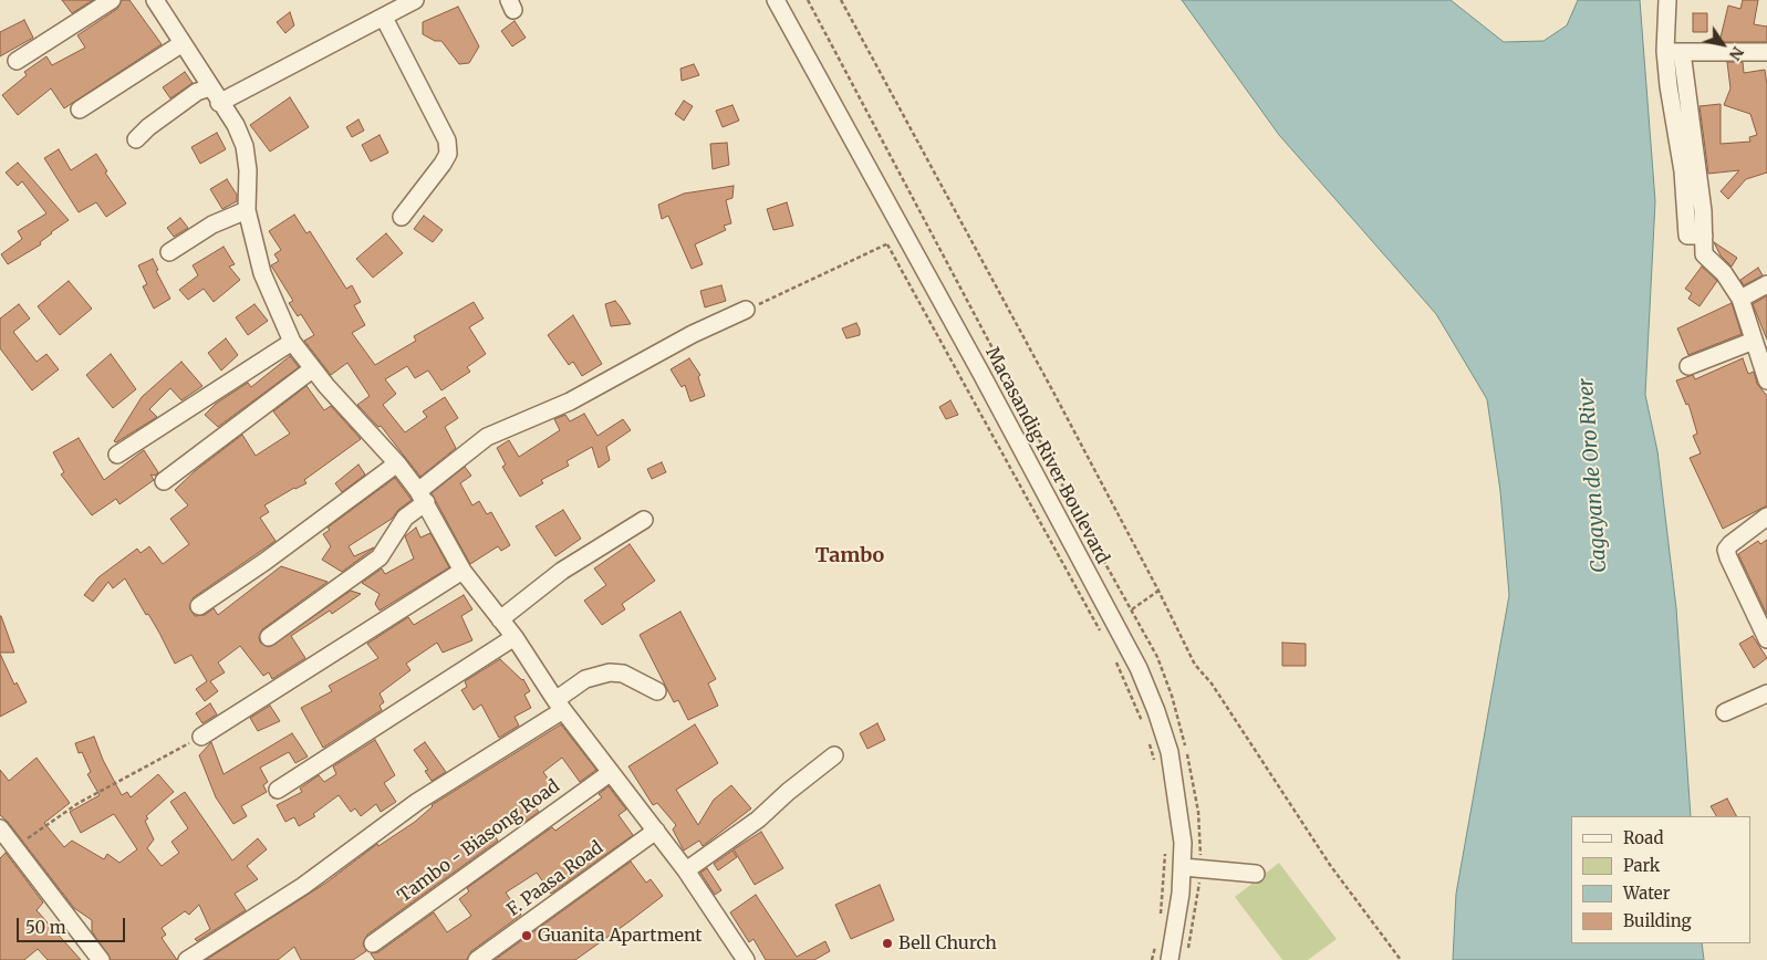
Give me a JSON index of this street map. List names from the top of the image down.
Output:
{
  "streets": {
    "street": ["Macasandig River Boulevard", "Tambo - Biasong Road", "F. Paasa Road"]
  },
  "districts": ["Tambo"],
  "water": ["Cagayan de Oro River"],
  "places": ["Guanita Apartment", "Bell Church"],
  "legend": [
    "Road",
    "Park",
    "Water",
    "Building"
  ],
  "scale_bar": "50 m",
  "north": "bottom right"
}
